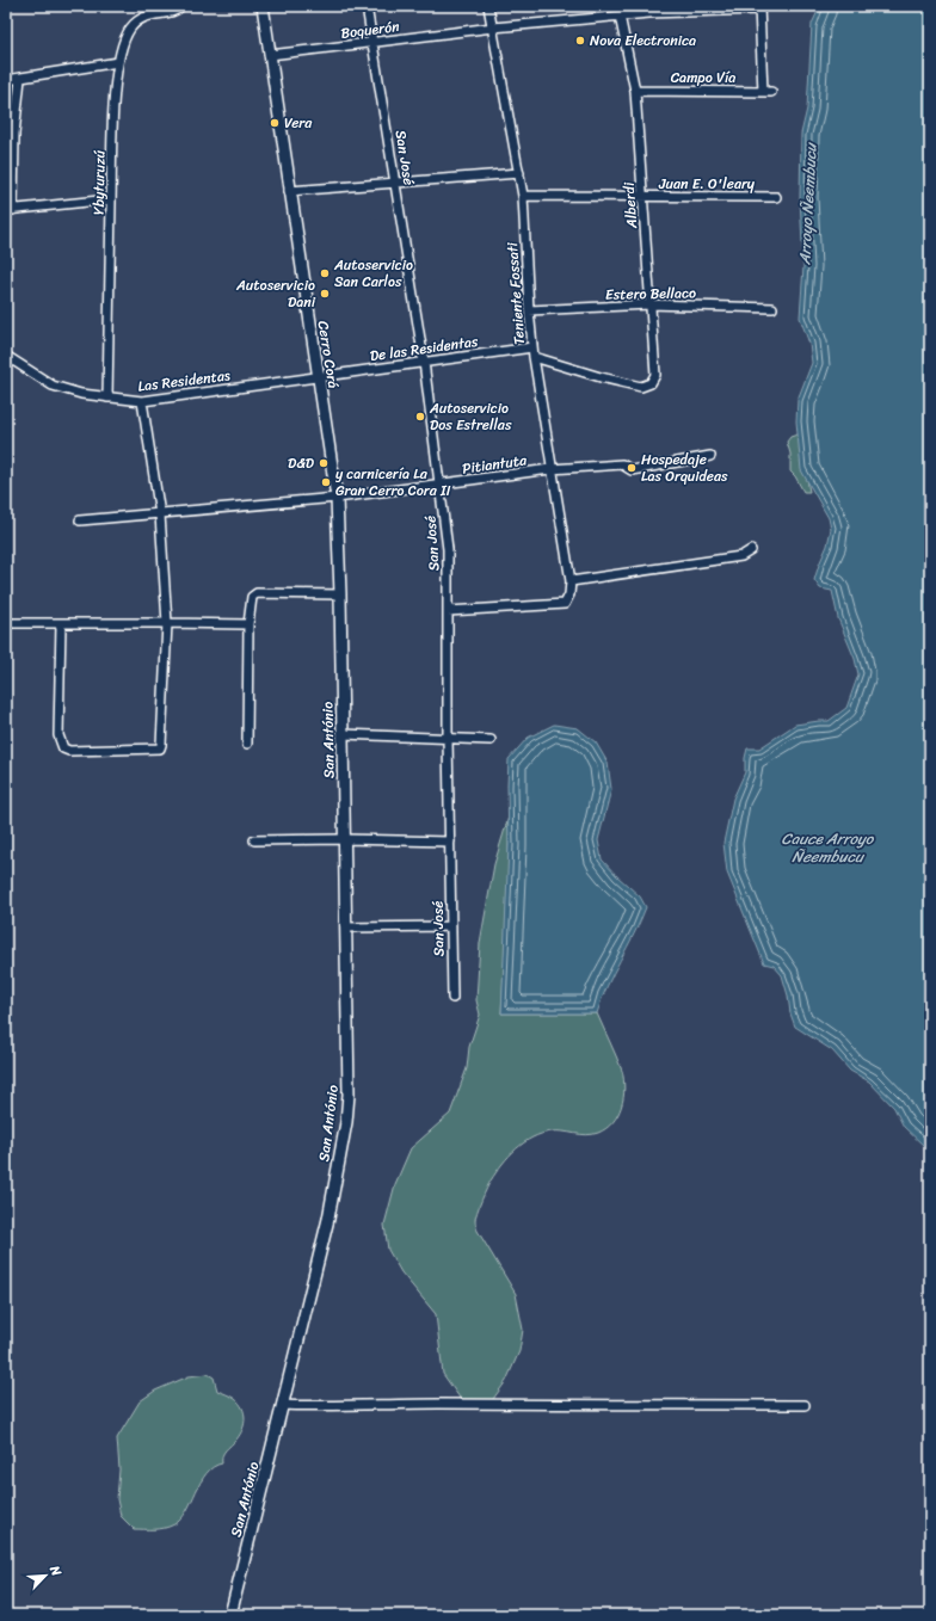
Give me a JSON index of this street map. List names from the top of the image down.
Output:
{
  "streets": {
    "street": [
      "Boquerón",
      "Campo Vía",
      "San José",
      "Ybyturuzú",
      "Juan E. O'leary",
      "Alberdi",
      "Teniente Fossati",
      "Estero Bellaco",
      "De las Residentas",
      "Cerro Corá",
      "Las Residentas",
      "Pitiantuta",
      "San António"
    ]
  },
  "crossings": [
    ["Boquerón", "Campo Vía"],
    ["Boquerón", "San José"],
    ["Boquerón", "Alberdi"],
    ["Boquerón", "Teniente Fossati"],
    ["Boquerón", "Cerro Corá"],
    ["Campo Vía", "Alberdi"],
    ["San José", "De las Residentas"],
    ["San José", "Pitiantuta"],
    ["Ybyturuzú", "Las Residentas"],
    ["Juan E. O'leary", "Alberdi"],
    ["Juan E. O'leary", "Teniente Fossati"],
    ["Alberdi", "Teniente Fossati"],
    ["Alberdi", "Estero Bellaco"],
    ["Teniente Fossati", "Estero Bellaco"],
    ["Teniente Fossati", "De las Residentas"],
    ["Teniente Fossati", "Pitiantuta"],
    ["De las Residentas", "Cerro Corá"],
    ["De las Residentas", "Las Residentas"],
    ["Cerro Corá", "Las Residentas"],
    ["Cerro Corá", "Pitiantuta"],
    ["Cerro Corá", "San António"]
  ],
  "water": ["Arroyo Ñeembucu", "Cauce Arroyo Ñeembucu"],
  "places": [
    "Nova Electronica",
    "Vera",
    "Autoservicio San Carlos",
    "Autoservicio Dani",
    "Autoservicio Dos Estrellas",
    "D&D",
    "Hospedaje Las Orquideas",
    "y carnicería La Gran Cerro Cora II"
  ],
  "north": "top right"
}
